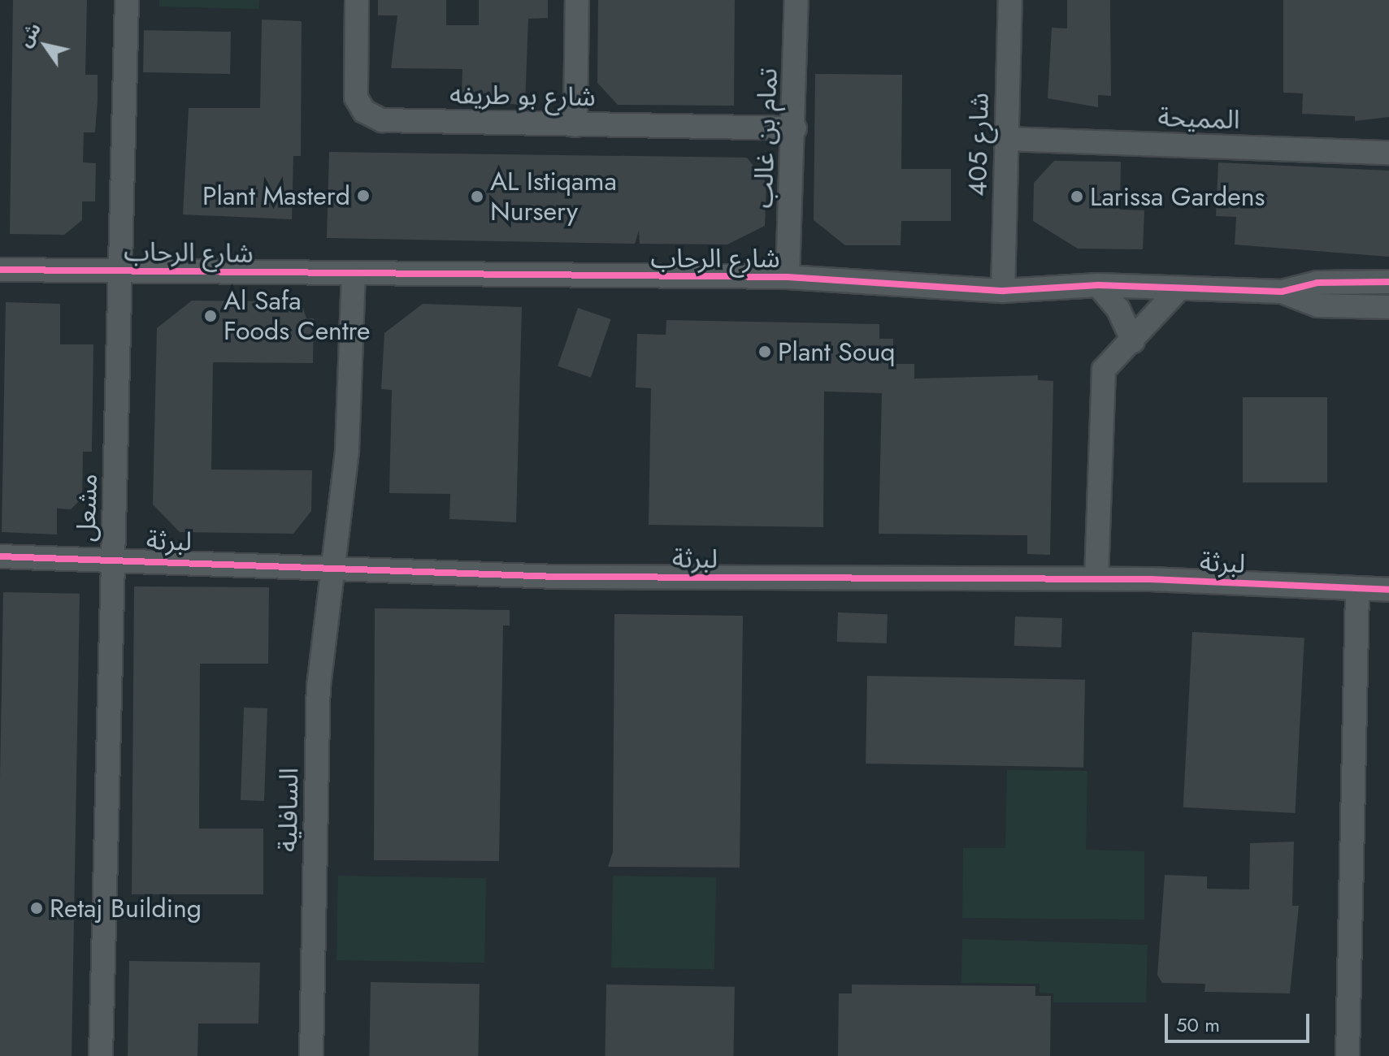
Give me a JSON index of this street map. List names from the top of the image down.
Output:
{
  "streets": {
    "street": [
      "شارع بو طريفه",
      "المميحة",
      "تمام بن غالب",
      "شارع 405",
      "شارع الرحاب",
      "مشعل",
      "لبرثة",
      "السافلية"
    ]
  },
  "crossings": [
    ["شارع بو طريفه", "تمام بن غالب"],
    ["المميحة", "شارع 405"],
    ["تمام بن غالب", "شارع الرحاب"],
    ["شارع 405", "شارع الرحاب"],
    ["شارع الرحاب", "مشعل"],
    ["مشعل", "لبرثة"],
    ["لبرثة", "السافلية"]
  ],
  "places": [
    "Plant Masterd",
    "AL Istiqama Nursery",
    "Larissa Gardens",
    "Al Safa Foods Centre",
    "Plant Souq",
    "Retaj Building"
  ],
  "scale_bar": "50 m",
  "north": "top left"
}
